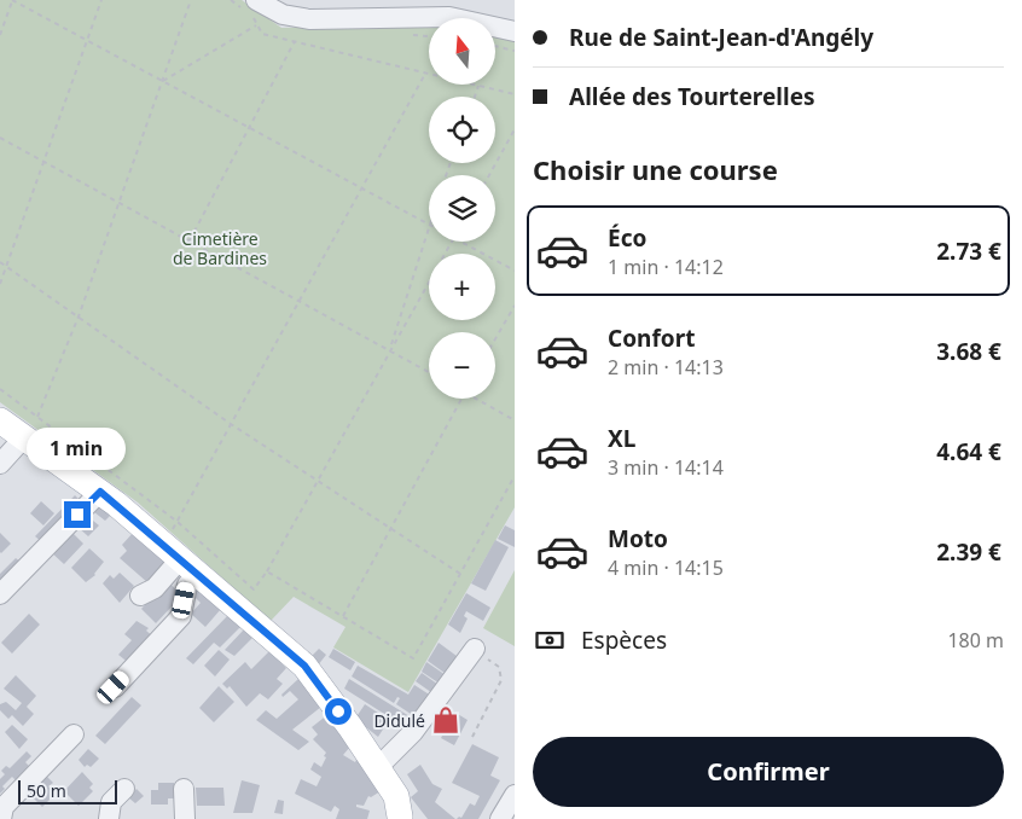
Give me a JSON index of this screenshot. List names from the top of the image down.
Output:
{
  "parks": ["Cimetière de Bardines"],
  "places": {
    "shop": ["Didulé"]
  },
  "scale_bar": "50 m",
  "north": "top",
  "page": {
    "banner": ["Rue de Saint-Jean-d'Angély", "Allée des Tourterelles"],
    "map_buttons": ["+", "−"],
    "heading": "Choisir une course",
    "list": [
      {
        "name": "Éco",
        "note": "1 min · 14:12",
        "value": "2.73 €"
      },
      {
        "name": "Confort",
        "note": "2 min · 14:13",
        "value": "3.68 €"
      },
      {
        "name": "XL",
        "note": "3 min · 14:14",
        "value": "4.64 €"
      },
      {
        "name": "Moto",
        "note": "4 min · 14:15",
        "value": "2.39 €"
      }
    ],
    "bubble": "1 min",
    "pay": ["Espèces", "180 m"],
    "buttons": "Confirmer",
    "scale": "50 m"
  }
}
